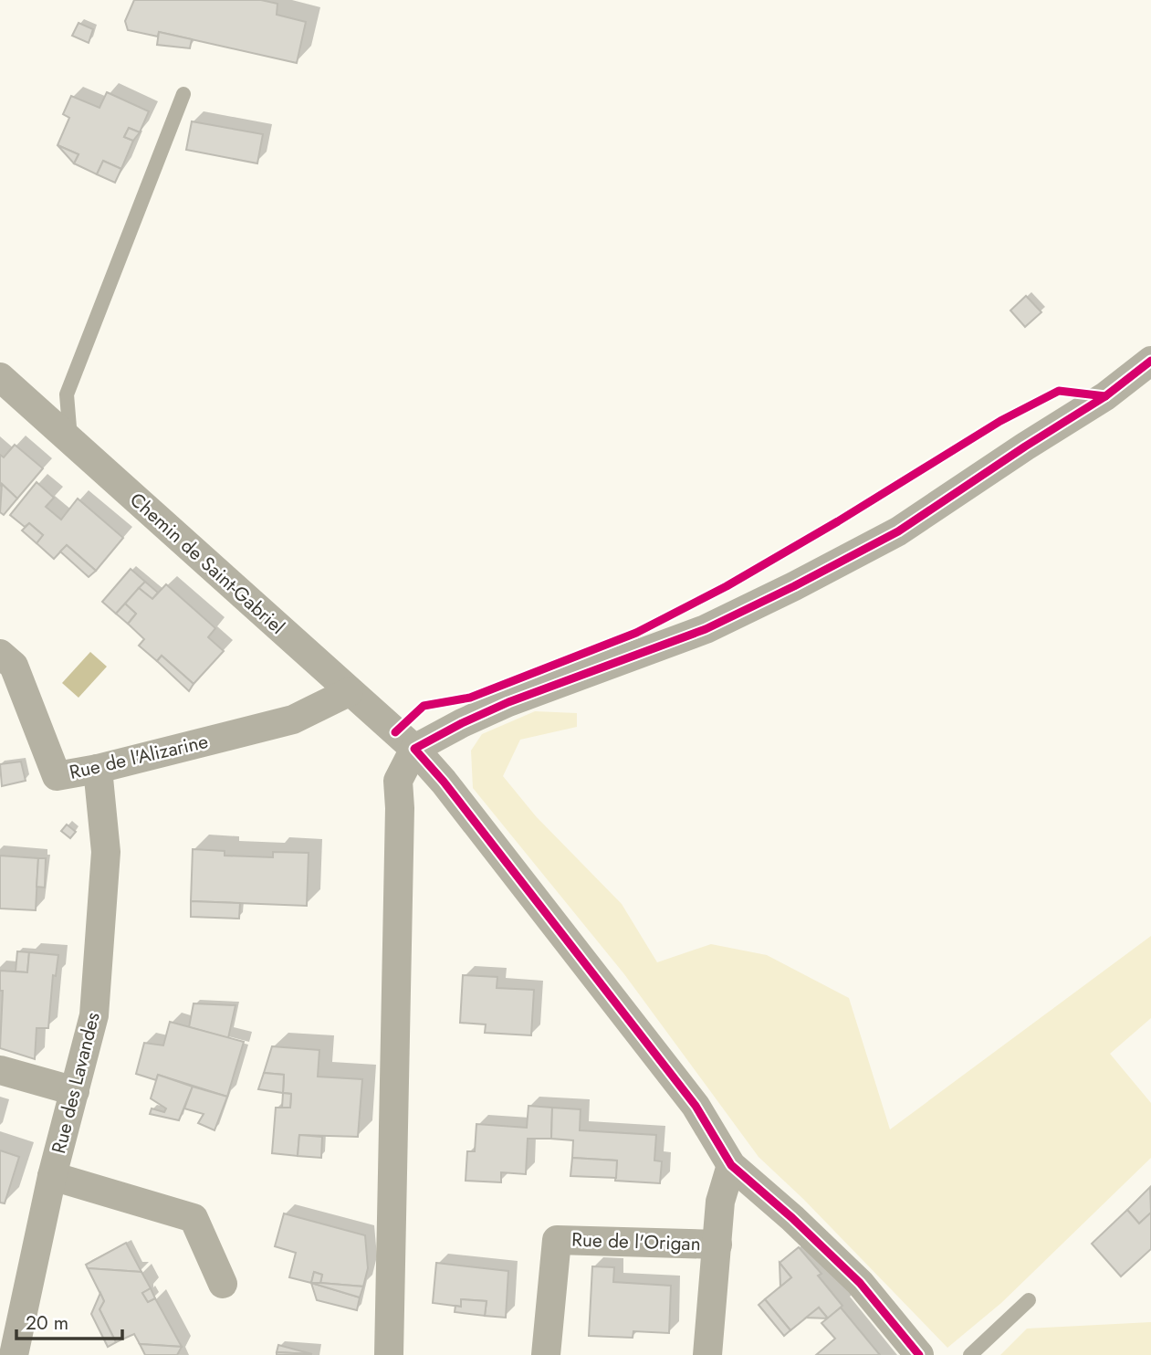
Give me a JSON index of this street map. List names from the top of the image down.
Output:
{
  "streets": {
    "street": [
      "Chemin de Saint-Gabriel",
      "Rue de l'Alizarine",
      "Rue des Lavandes",
      "Rue de l'Origan"
    ]
  },
  "crossings": [
    ["Chemin de Saint-Gabriel", "Rue de l'Alizarine"],
    ["Rue de l'Alizarine", "Rue des Lavandes"]
  ],
  "scale_bar": "20 m"
}
